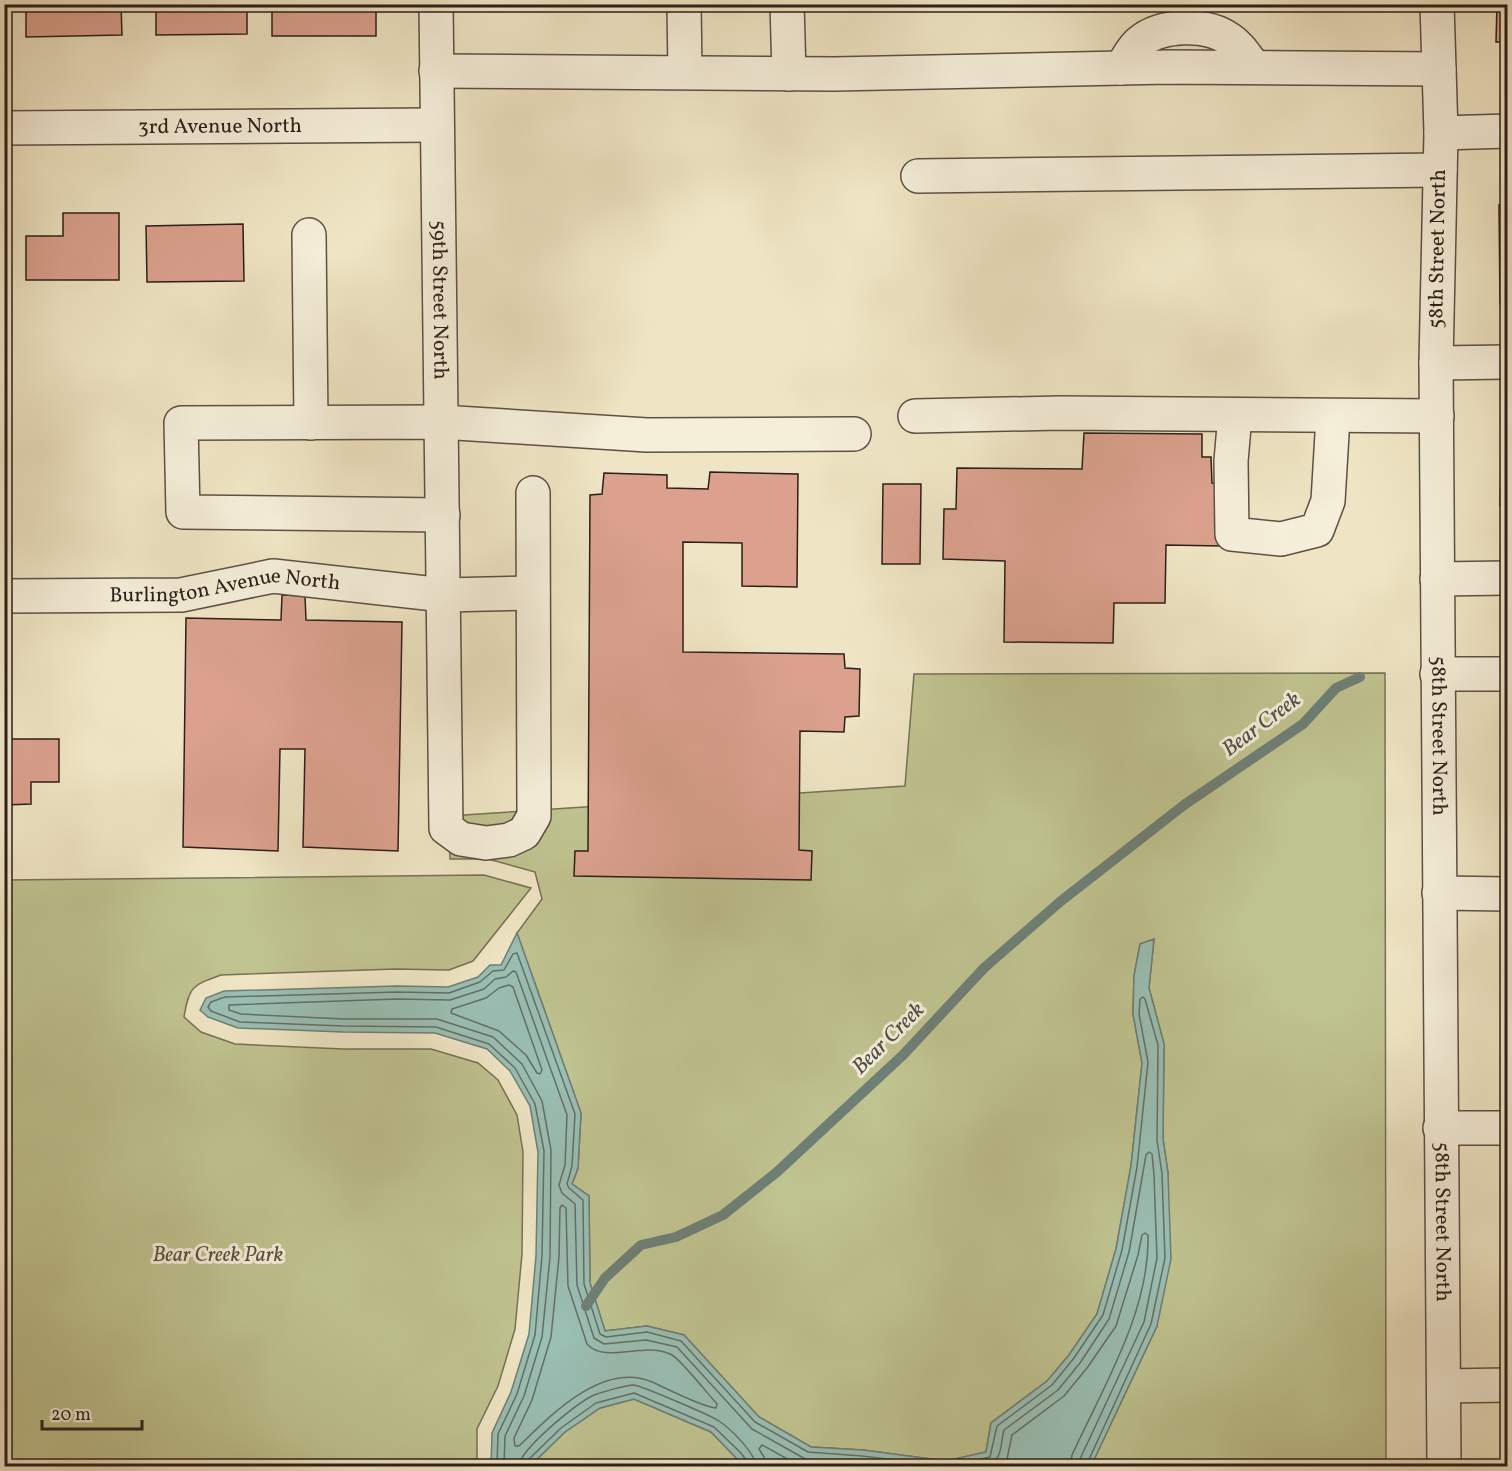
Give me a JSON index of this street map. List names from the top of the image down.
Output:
{
  "streets": {
    "street": [
      "3rd Avenue North",
      "58th Street North",
      "59th Street North",
      "Burlington Avenue North"
    ]
  },
  "crossings": [
    ["3rd Avenue North", "59th Street North"],
    ["59th Street North", "Burlington Avenue North"]
  ],
  "water": ["Bear Creek"],
  "parks": ["Bear Creek Park"],
  "scale_bar": "20 m"
}
